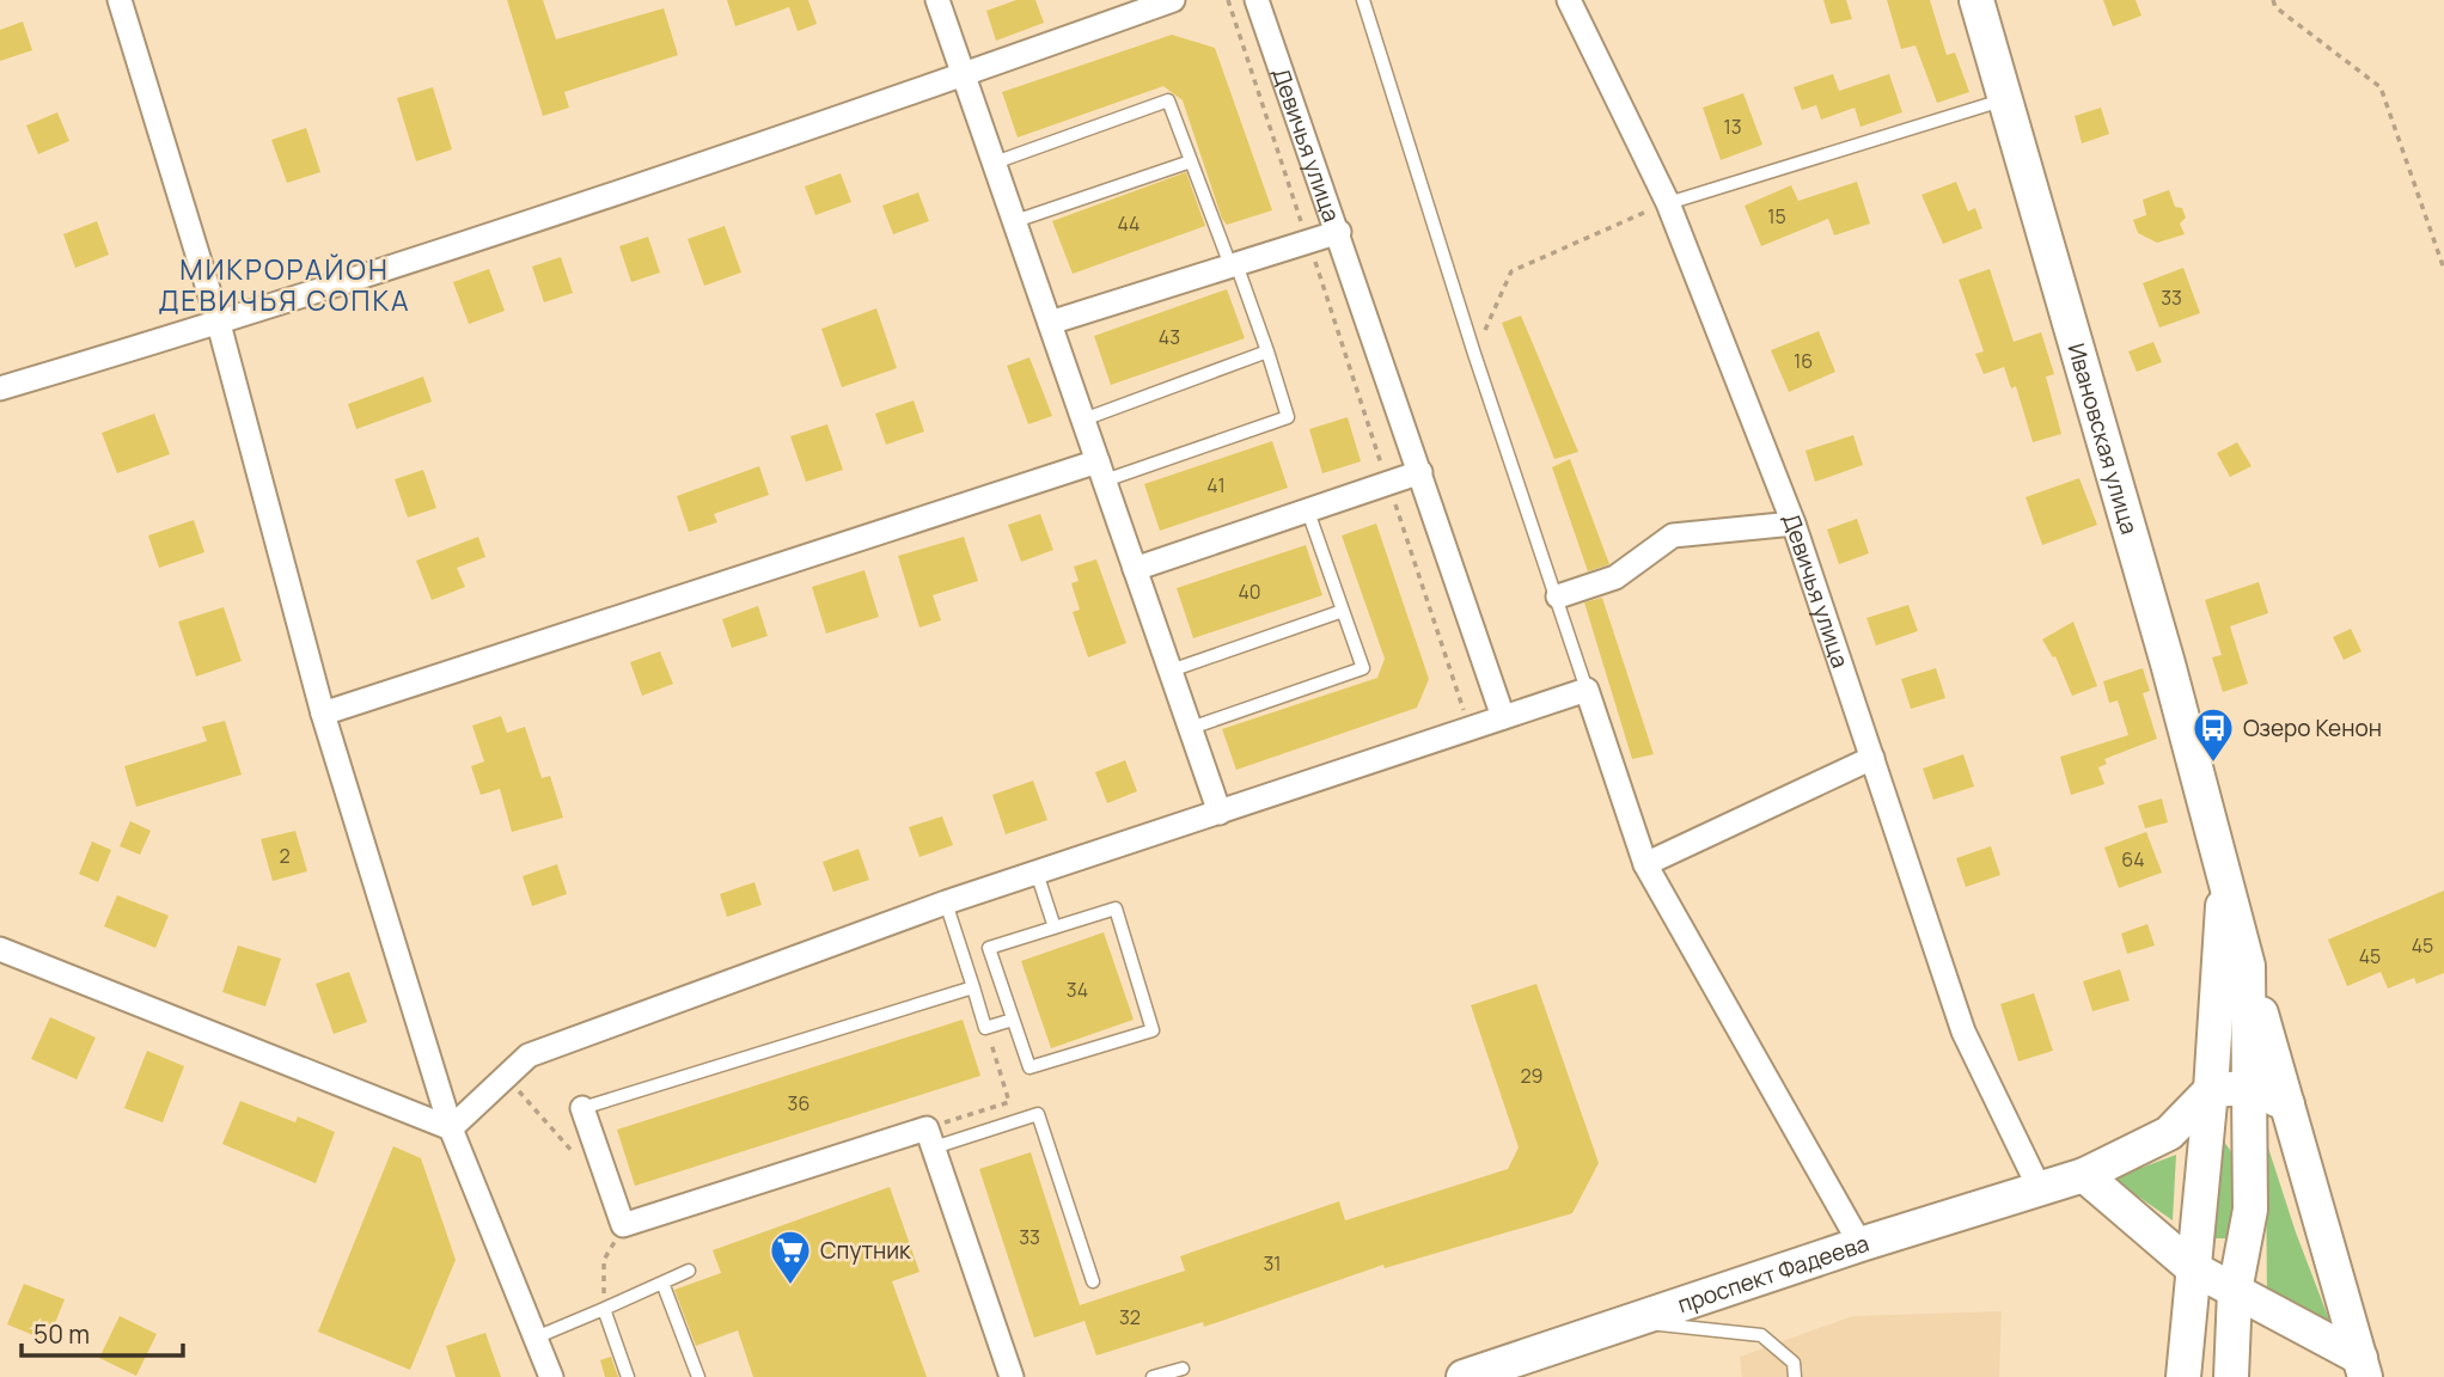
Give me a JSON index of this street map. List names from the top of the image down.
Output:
{
  "streets": {
    "main road": ["Ивановская улица", "проспект Фадеева"],
    "street": ["Девичья улица"]
  },
  "crossings": [
    ["Девичья улица", "проспект Фадеева"]
  ],
  "districts": ["МИКРОРАЙОН ДЕВИЧЬЯ СОПКА"],
  "places": {
    "bus stop": ["Озеро Кенон"],
    "supermarket": ["Спутник"]
  },
  "house_numbers": [
    "13",
    "15",
    "44",
    "33",
    "43",
    "16",
    "41",
    "40",
    "2",
    "64",
    "45",
    "45",
    "34",
    "29",
    "36",
    "33",
    "31",
    "32"
  ],
  "scale_bar": "50 m"
}
